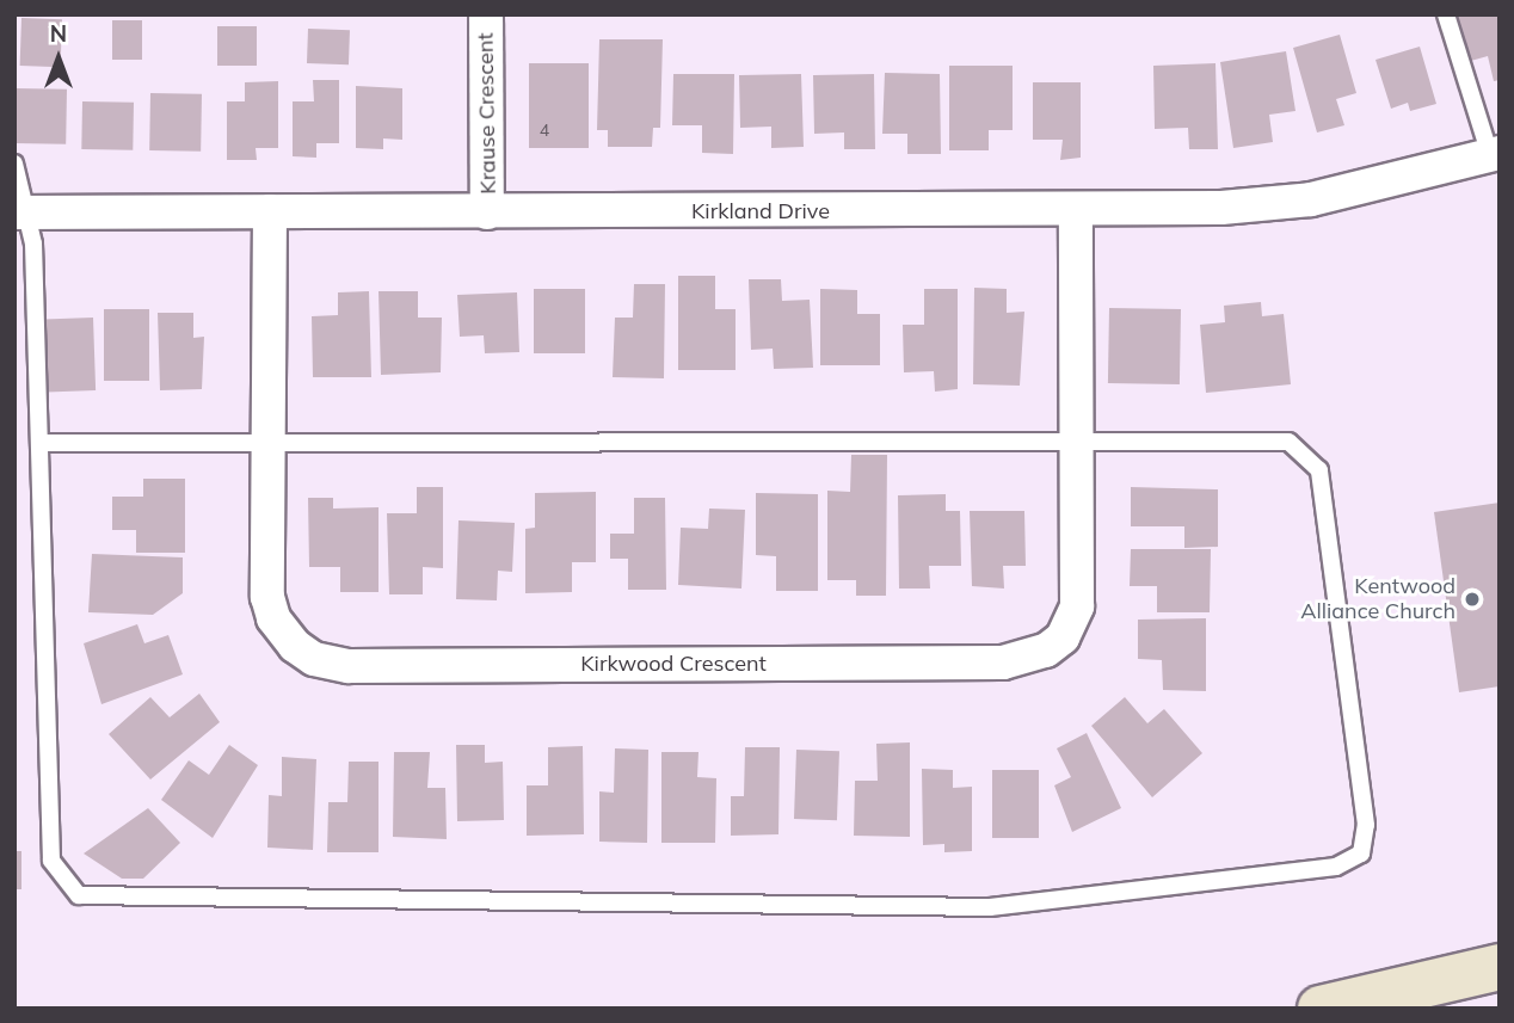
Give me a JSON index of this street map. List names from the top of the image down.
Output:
{
  "streets": {
    "street": ["Krause Crescent", "Kirkland Drive", "Kirkwood Crescent"]
  },
  "crossings": [
    ["Krause Crescent", "Kirkland Drive"],
    ["Kirkland Drive", "Kirkwood Crescent"]
  ],
  "places": ["Kentwood Alliance Church"],
  "house_numbers": ["4"],
  "north": "top"
}
